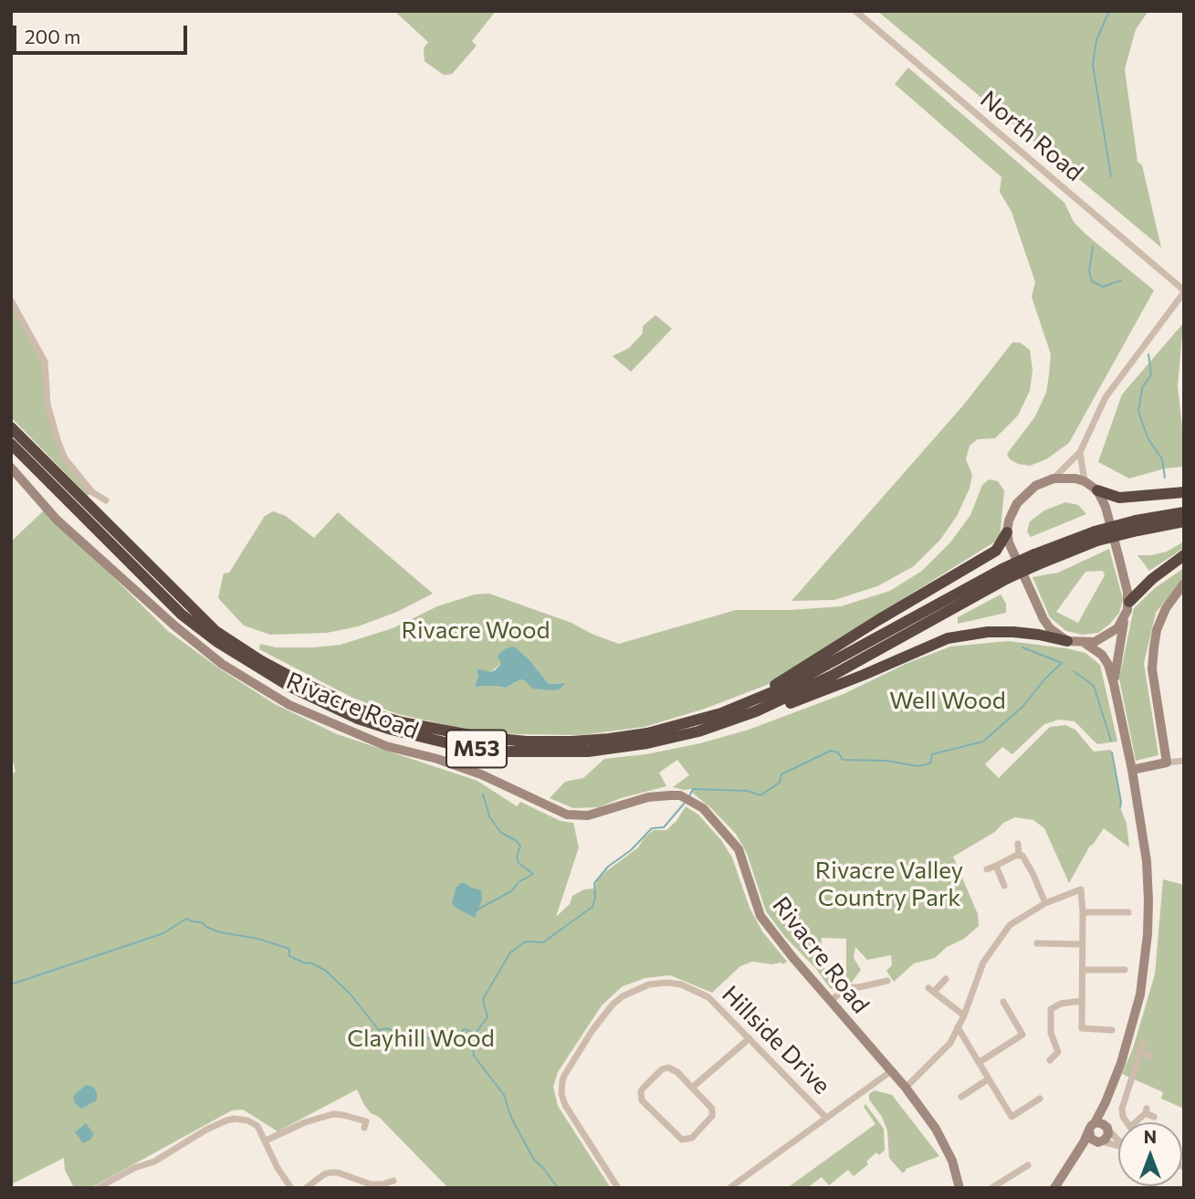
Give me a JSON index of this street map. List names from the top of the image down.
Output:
{
  "streets": {
    "highway": ["M53"],
    "main road": ["Rivacre Road"],
    "street": ["North Road", "Hillside Drive"]
  },
  "parks": [
    "Rivacre Wood",
    "Well Wood",
    "Rivacre Valley Country Park",
    "Clayhill Wood"
  ],
  "scale_bar": "200 m",
  "north": "top"
}
